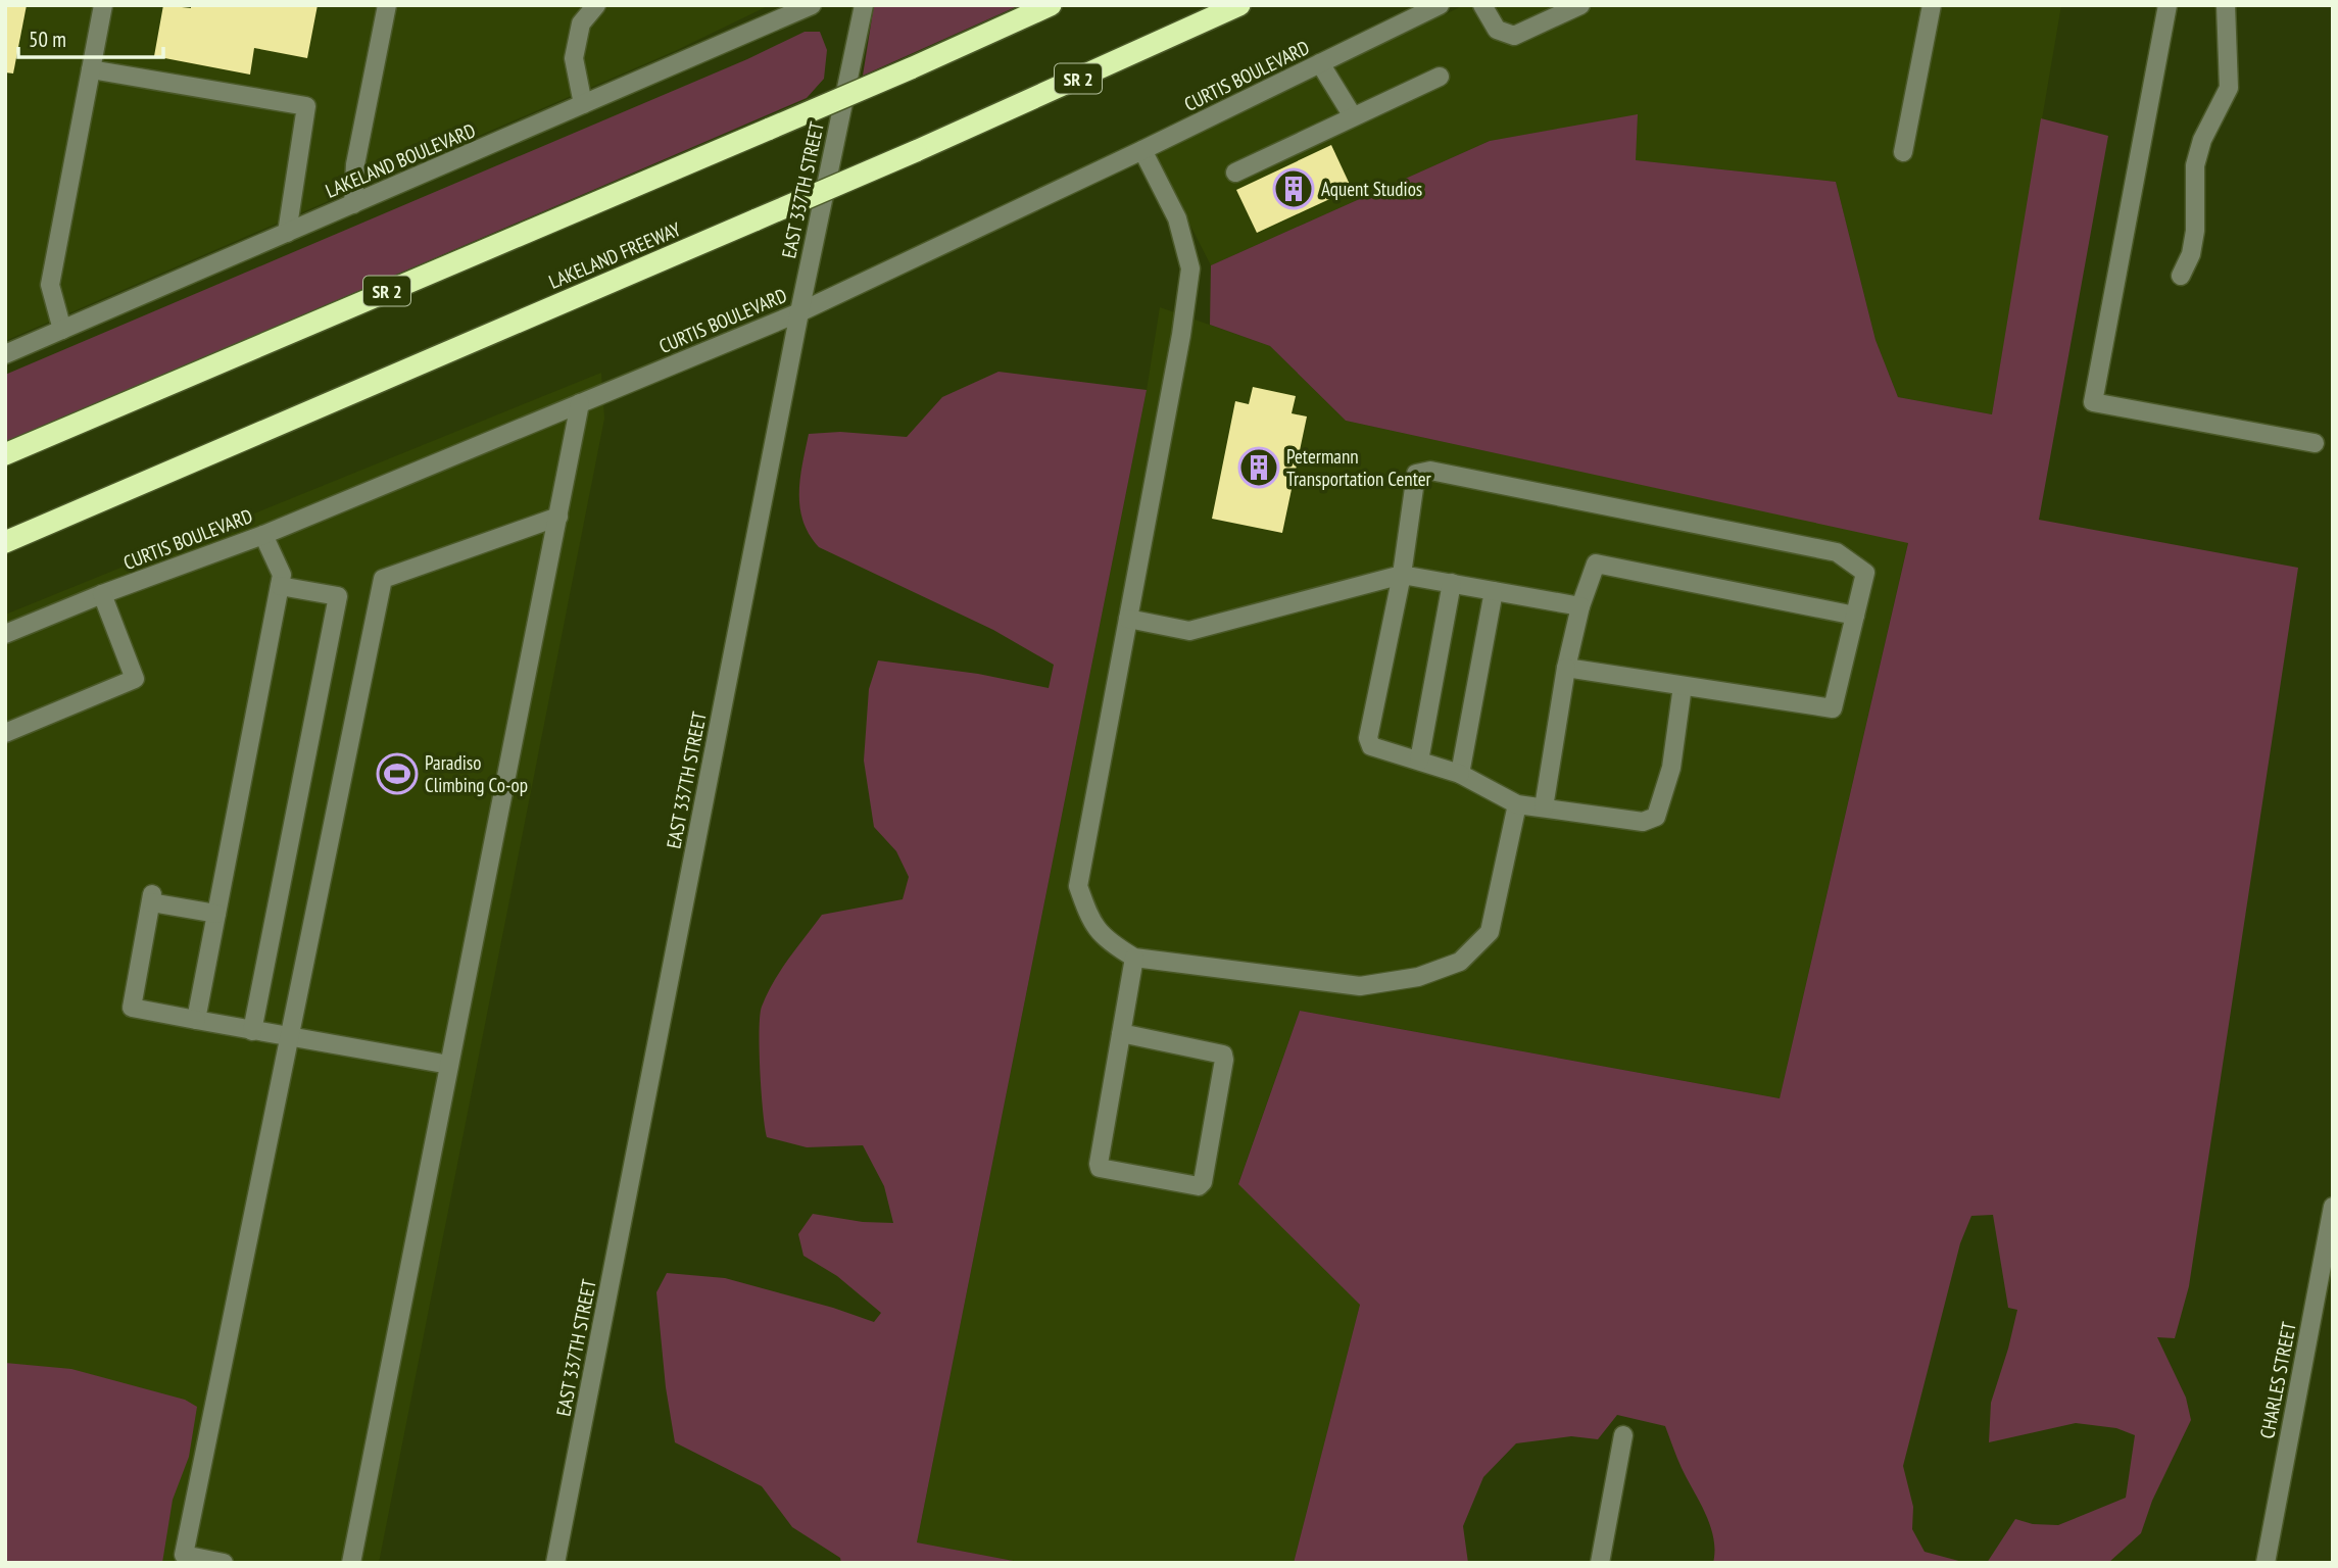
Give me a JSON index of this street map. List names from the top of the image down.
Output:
{
  "streets": {
    "highway": ["SR 2", "LAKELAND FREEWAY"],
    "street": [
      "CURTIS BOULEVARD",
      "LAKELAND BOULEVARD",
      "EAST 337TH STREET",
      "CHARLES STREET"
    ]
  },
  "crossings": [
    ["CURTIS BOULEVARD", "EAST 337TH STREET"]
  ],
  "places": {
    "building": ["Aquent Studios", "Petermann Transportation Center"],
    "sports": ["Paradiso Climbing Co-op"]
  },
  "scale_bar": "50 m"
}
